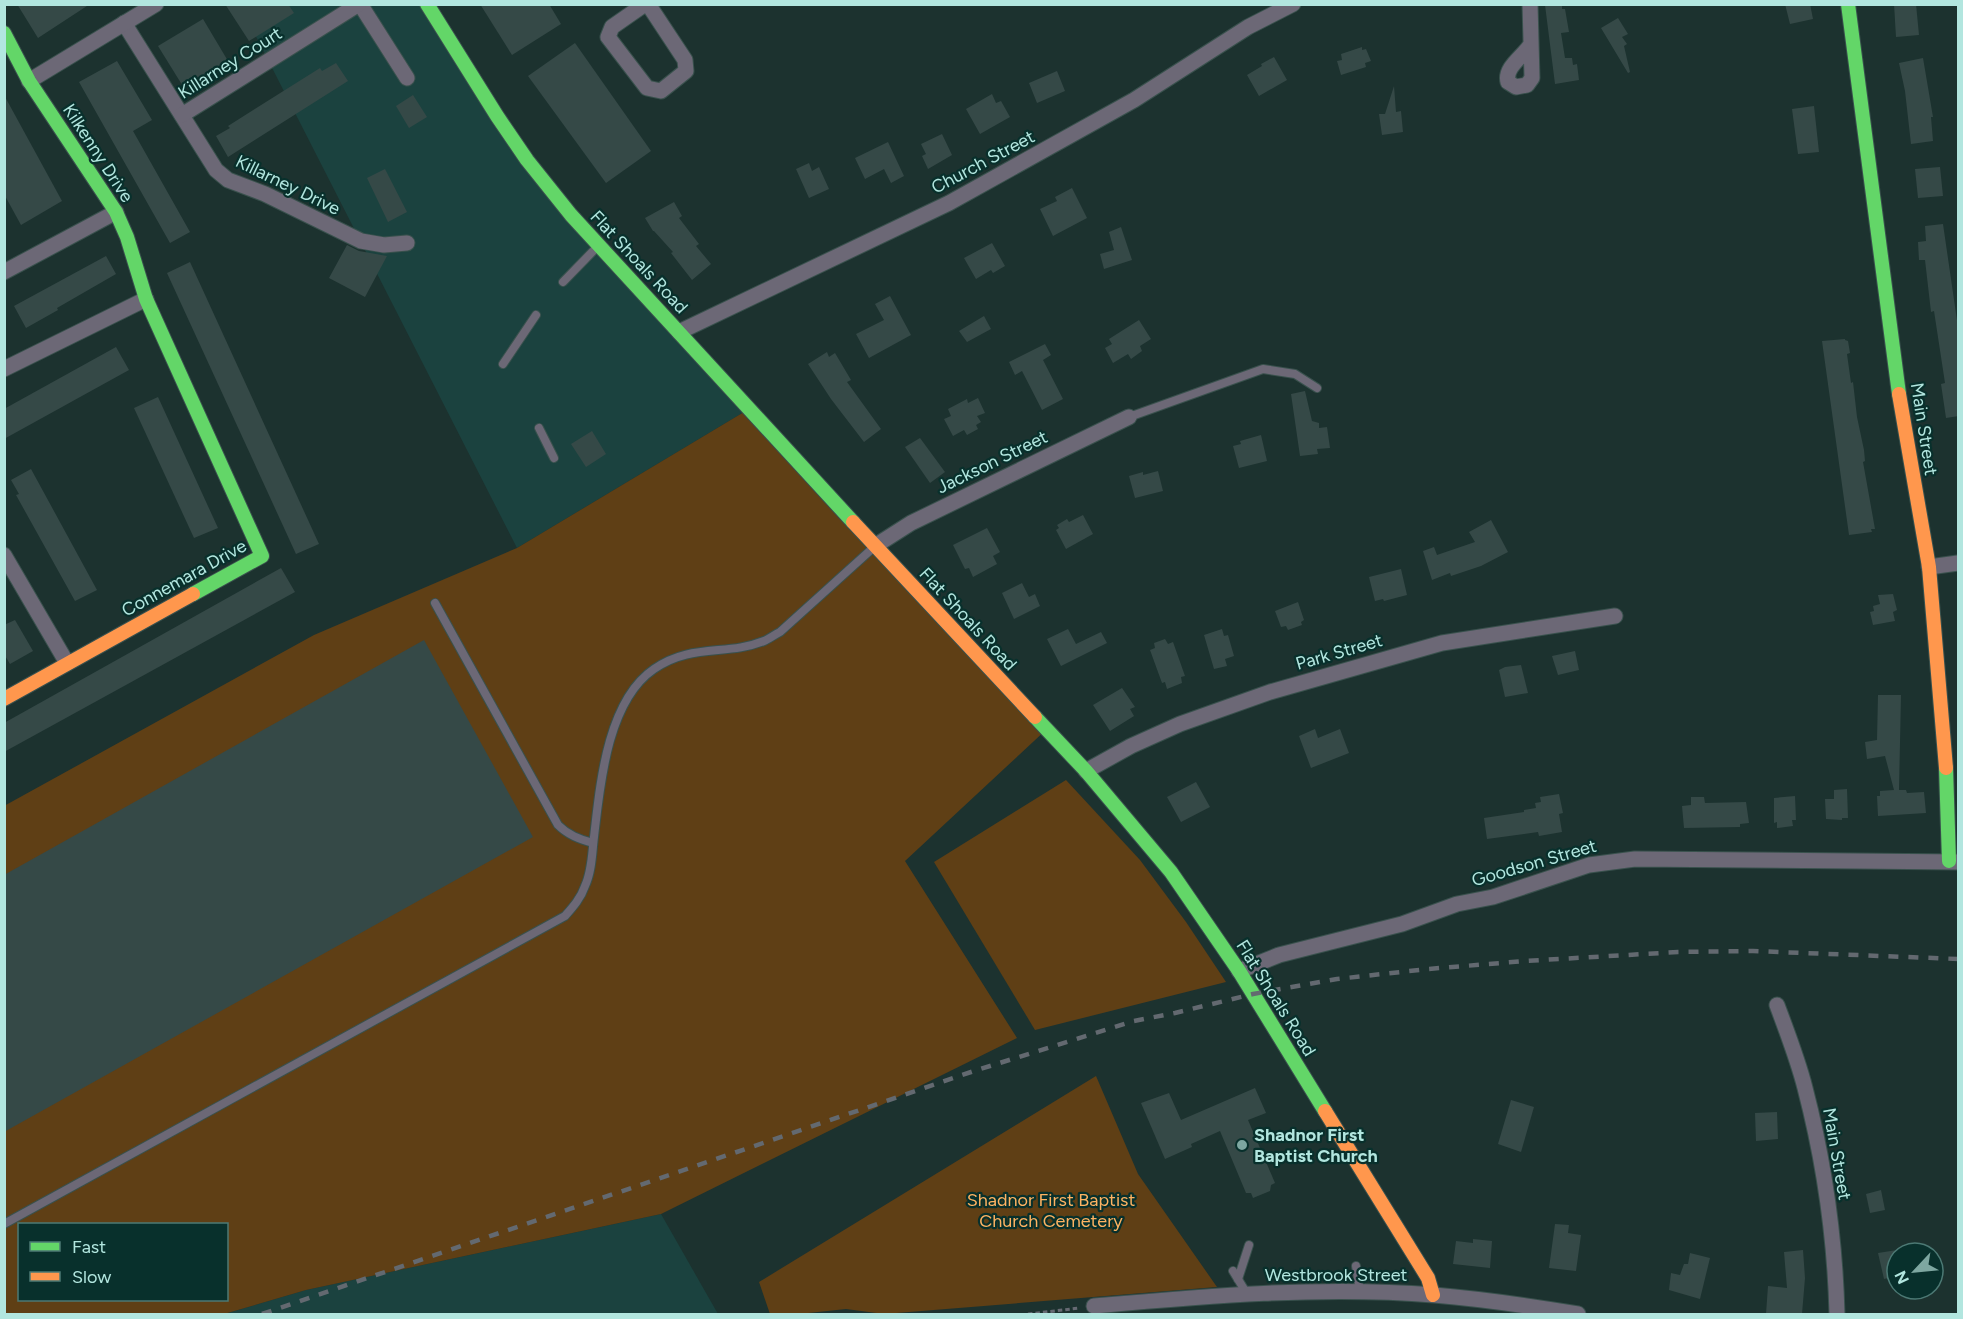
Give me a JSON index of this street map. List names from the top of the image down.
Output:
{
  "streets": {
    "street": [
      "Killarney Court",
      "Kilkenny Drive",
      "Church Street",
      "Killarney Drive",
      "Flat Shoals Road",
      "Main Street",
      "Jackson Street",
      "Connemara Drive",
      "Park Street",
      "Goodson Street",
      "Westbrook Street"
    ]
  },
  "crossings": [
    ["Killarney Court", "Killarney Drive"],
    ["Kilkenny Drive", "Connemara Drive"],
    ["Church Street", "Flat Shoals Road"],
    ["Flat Shoals Road", "Jackson Street"],
    ["Flat Shoals Road", "Park Street"],
    ["Flat Shoals Road", "Goodson Street"],
    ["Flat Shoals Road", "Westbrook Street"],
    ["Main Street", "Goodson Street"]
  ],
  "parks": ["Shadnor First Baptist Church Cemetery"],
  "places": ["Shadnor First Baptist Church"],
  "legend": ["Fast", "Slow"],
  "north": "bottom left"
}
